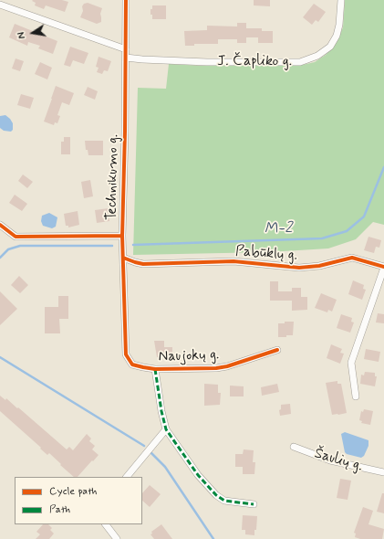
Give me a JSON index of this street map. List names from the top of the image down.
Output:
{
  "streets": {
    "street": [
      "J. Čapliko g.",
      "Technikumo g.",
      "Pabūklų g.",
      "Naujokų g.",
      "Šaulių g."
    ]
  },
  "crossings": [
    ["J. Čapliko g.", "Technikumo g."],
    ["Technikumo g.", "Pabūklų g."],
    ["Technikumo g.", "Naujokų g."]
  ],
  "water": ["M-2"],
  "legend": ["Cycle path", "Path"],
  "north": "left"
}
